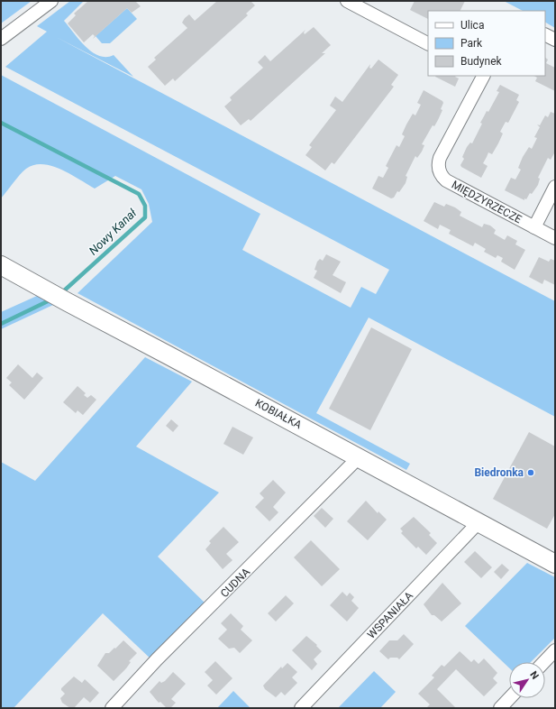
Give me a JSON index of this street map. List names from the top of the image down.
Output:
{
  "streets": {
    "street": [
      "MIĘDZYRZECZE",
      "KOBIAŁKA",
      "CUDNA",
      "WSPANIAŁA"
    ]
  },
  "crossings": [
    ["KOBIAŁKA", "CUDNA"],
    ["KOBIAŁKA", "WSPANIAŁA"]
  ],
  "water": ["Nowy Kanał"],
  "places": ["Biedronka"],
  "legend": ["Ulica", "Park", "Budynek"],
  "north": "top right"
}
